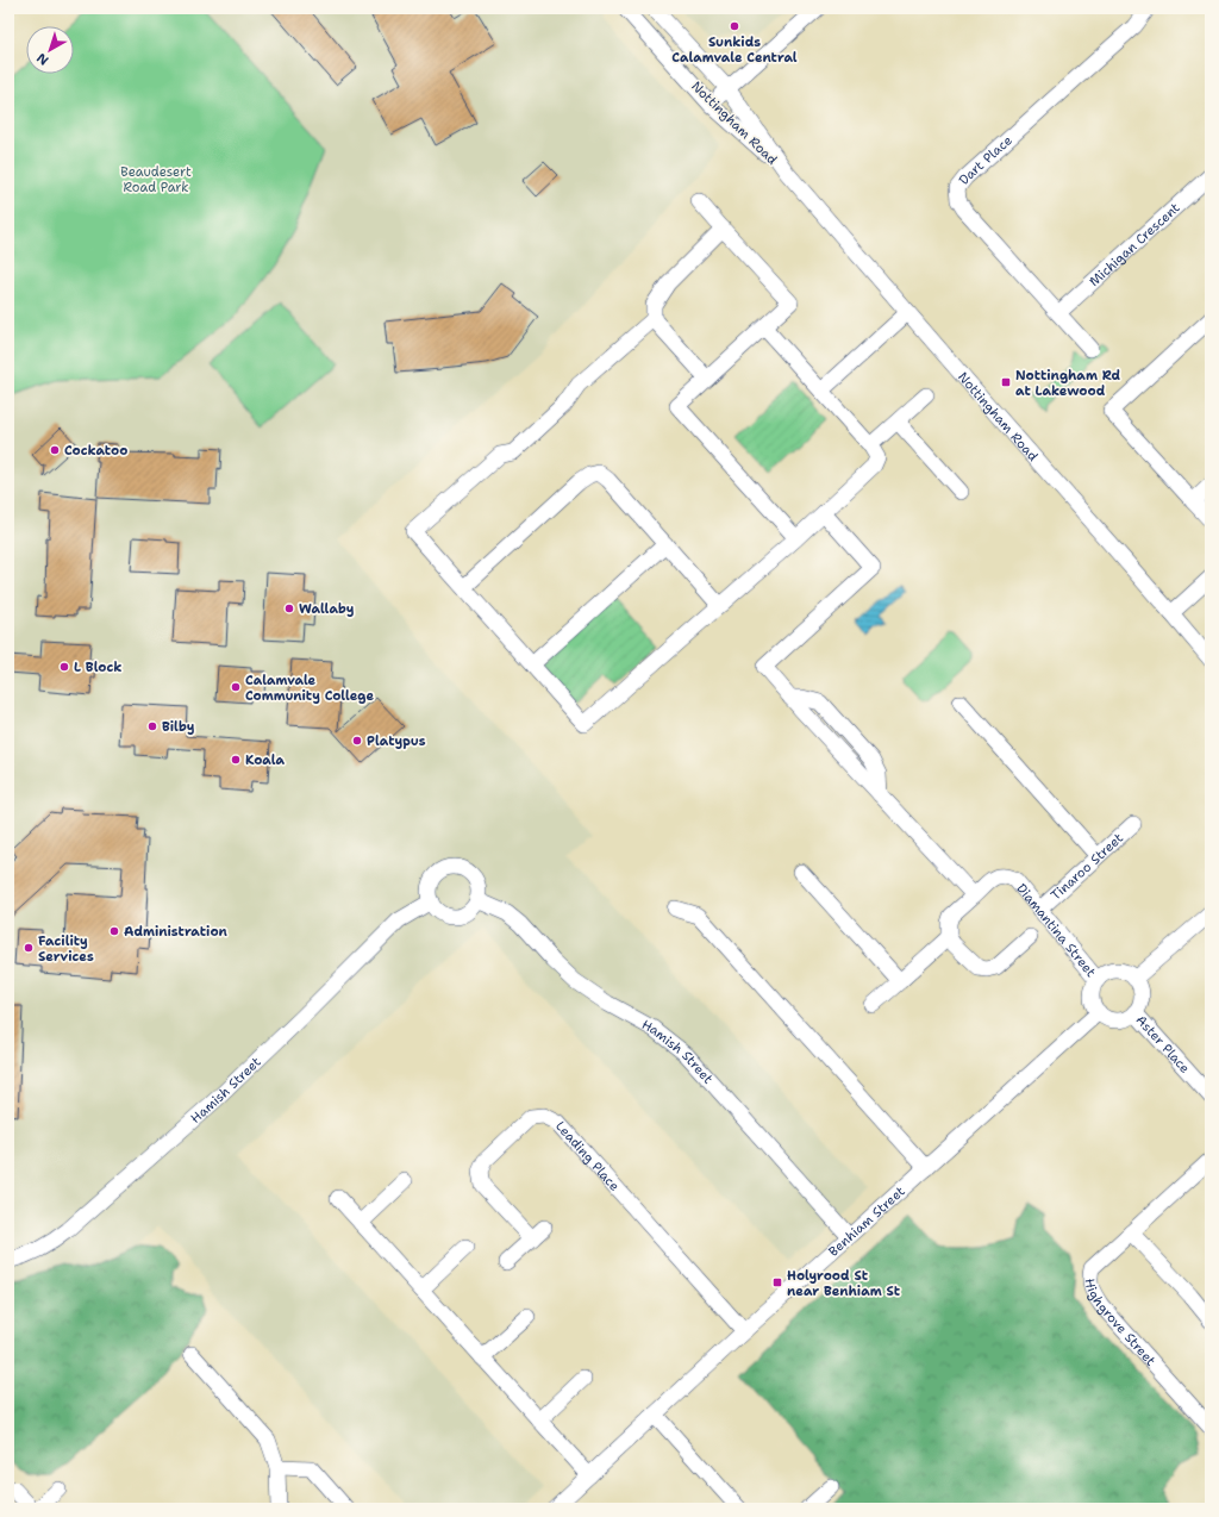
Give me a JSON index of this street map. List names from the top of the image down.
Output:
{
  "streets": {
    "street": [
      "Nottingham Road",
      "Dart Place",
      "Michigan Crescent",
      "Tinaroo Street",
      "Diamantina Street",
      "Aster Place",
      "Hamish Street",
      "Leading Place",
      "Benhiam Street",
      "Highgrove Street"
    ]
  },
  "crossings": [
    ["Dart Place", "Michigan Crescent"],
    ["Tinaroo Street", "Diamantina Street"],
    ["Diamantina Street", "Aster Place"],
    ["Diamantina Street", "Benhiam Street"],
    ["Aster Place", "Benhiam Street"],
    ["Hamish Street", "Benhiam Street"],
    ["Leading Place", "Benhiam Street"]
  ],
  "parks": ["Beaudesert Road Park"],
  "places": {
    "other": [
      "Sunkids Calamvale Central",
      "Cockatoo",
      "Wallaby",
      "L Block",
      "Calamvale Community College",
      "Bilby",
      "Platypus",
      "Koala",
      "Administration",
      "Facility Services"
    ],
    "transit": ["Nottingham Rd at Lakewood", "Holyrood St near Benhiam St"]
  },
  "north": "bottom left"
}
